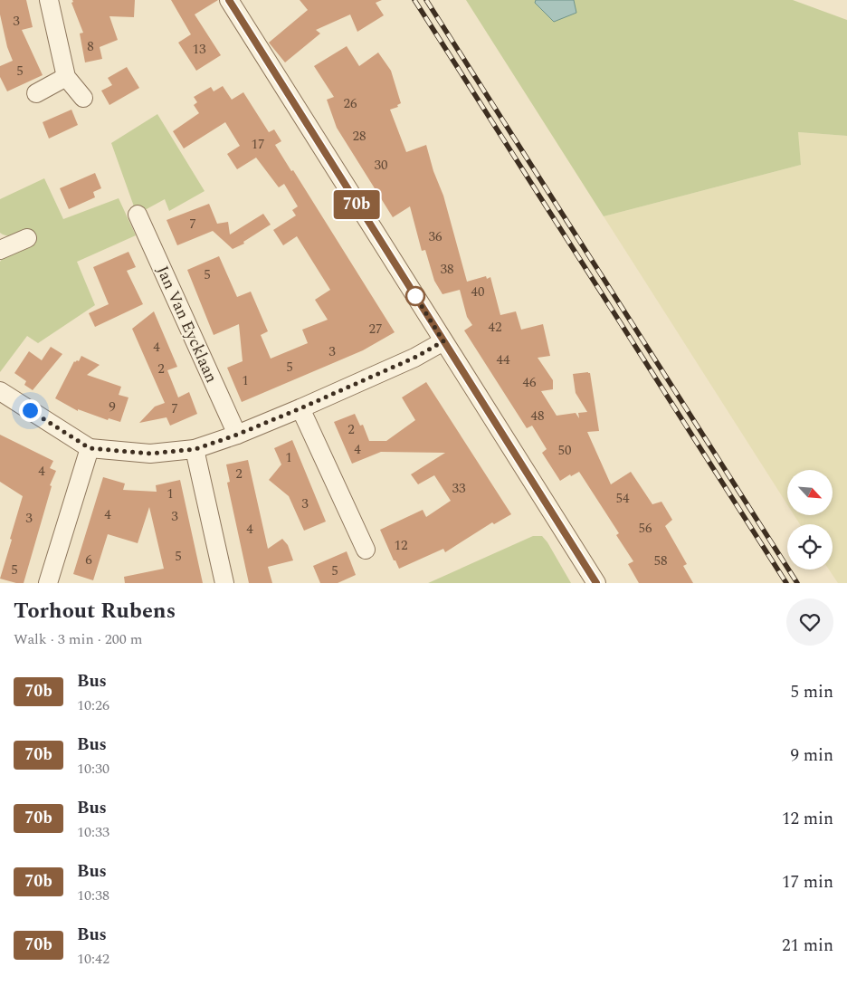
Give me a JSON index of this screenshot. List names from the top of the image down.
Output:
{
  "streets": {
    "street": ["Jan Van Eycklaan"]
  },
  "lines": ["bus line 70b"],
  "house_numbers": [
    "3",
    "8",
    "13",
    "5",
    "26",
    "28",
    "17",
    "30",
    "7",
    "36",
    "38",
    "5",
    "40",
    "42",
    "27",
    "4",
    "3",
    "44",
    "5",
    "2",
    "1",
    "46",
    "9",
    "7",
    "48",
    "2",
    "4",
    "50",
    "1",
    "4",
    "2",
    "33",
    "1",
    "54",
    "3",
    "4",
    "3",
    "3",
    "56",
    "4",
    "12",
    "5",
    "6",
    "58",
    "5",
    "5"
  ],
  "north": "bottom right",
  "page": {
    "on_map": "70b",
    "heading": ["Torhout Rubens", "Walk · 3 min · 200 m"],
    "list": [
      {
        "mark": "70b",
        "name": "Bus",
        "note": "10:26",
        "value": "5 min"
      },
      {
        "mark": "70b",
        "name": "Bus",
        "note": "10:30",
        "value": "9 min"
      },
      {
        "mark": "70b",
        "name": "Bus",
        "note": "10:33",
        "value": "12 min"
      },
      {
        "mark": "70b",
        "name": "Bus",
        "note": "10:38",
        "value": "17 min"
      },
      {
        "mark": "70b",
        "name": "Bus",
        "note": "10:42",
        "value": "21 min"
      }
    ]
  }
}
